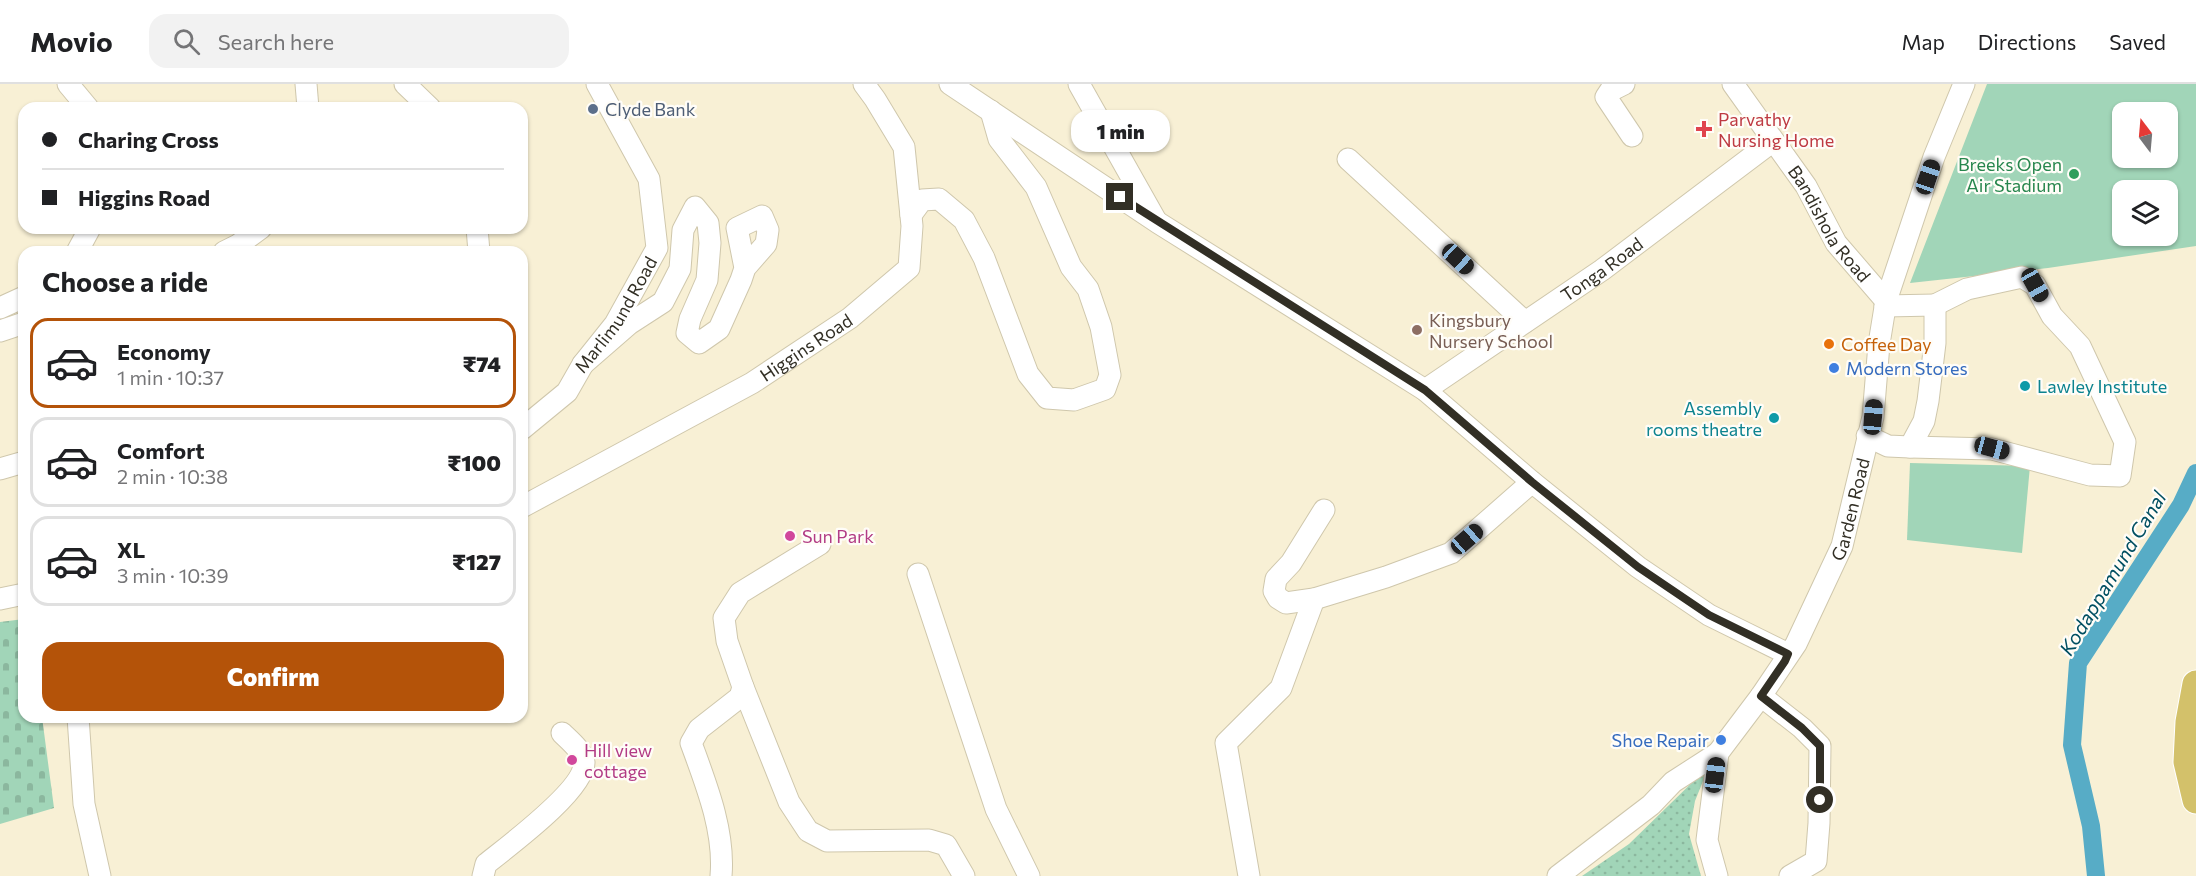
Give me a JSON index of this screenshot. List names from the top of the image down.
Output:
{
  "streets": {
    "street": [
      "Bandishola Road",
      "Tonga Road",
      "Marlimund Road",
      "Higgins Road",
      "Garden Road"
    ]
  },
  "crossings": [
    ["Bandishola Road", "Tonga Road"],
    ["Bandishola Road", "Garden Road"]
  ],
  "water": ["Kodappamund Canal"],
  "places": {
    "other": [
      "Clyde Bank",
      "Breeks Open Air Stadium",
      "Kingsbury Nursery School",
      "Coffee Day",
      "Modern Stores",
      "Lawley Institute",
      "Assembly rooms theatre",
      "Sun Park",
      "Shoe Repair",
      "Hill view cottage"
    ],
    "health": ["Parvathy Nursing Home"]
  },
  "north": "top",
  "page": {
    "header": "Movio",
    "search": "Search here",
    "nav": ["Map", "Directions", "Saved"],
    "banner": ["Charing Cross", "Higgins Road"],
    "bubble": "1 min",
    "heading": "Choose a ride",
    "list": [
      {
        "name": "Economy",
        "note": "1 min · 10:37",
        "value": "₹74"
      },
      {
        "name": "Comfort",
        "note": "2 min · 10:38",
        "value": "₹100"
      },
      {
        "name": "XL",
        "note": "3 min · 10:39",
        "value": "₹127"
      }
    ],
    "buttons": "Confirm"
  }
}
